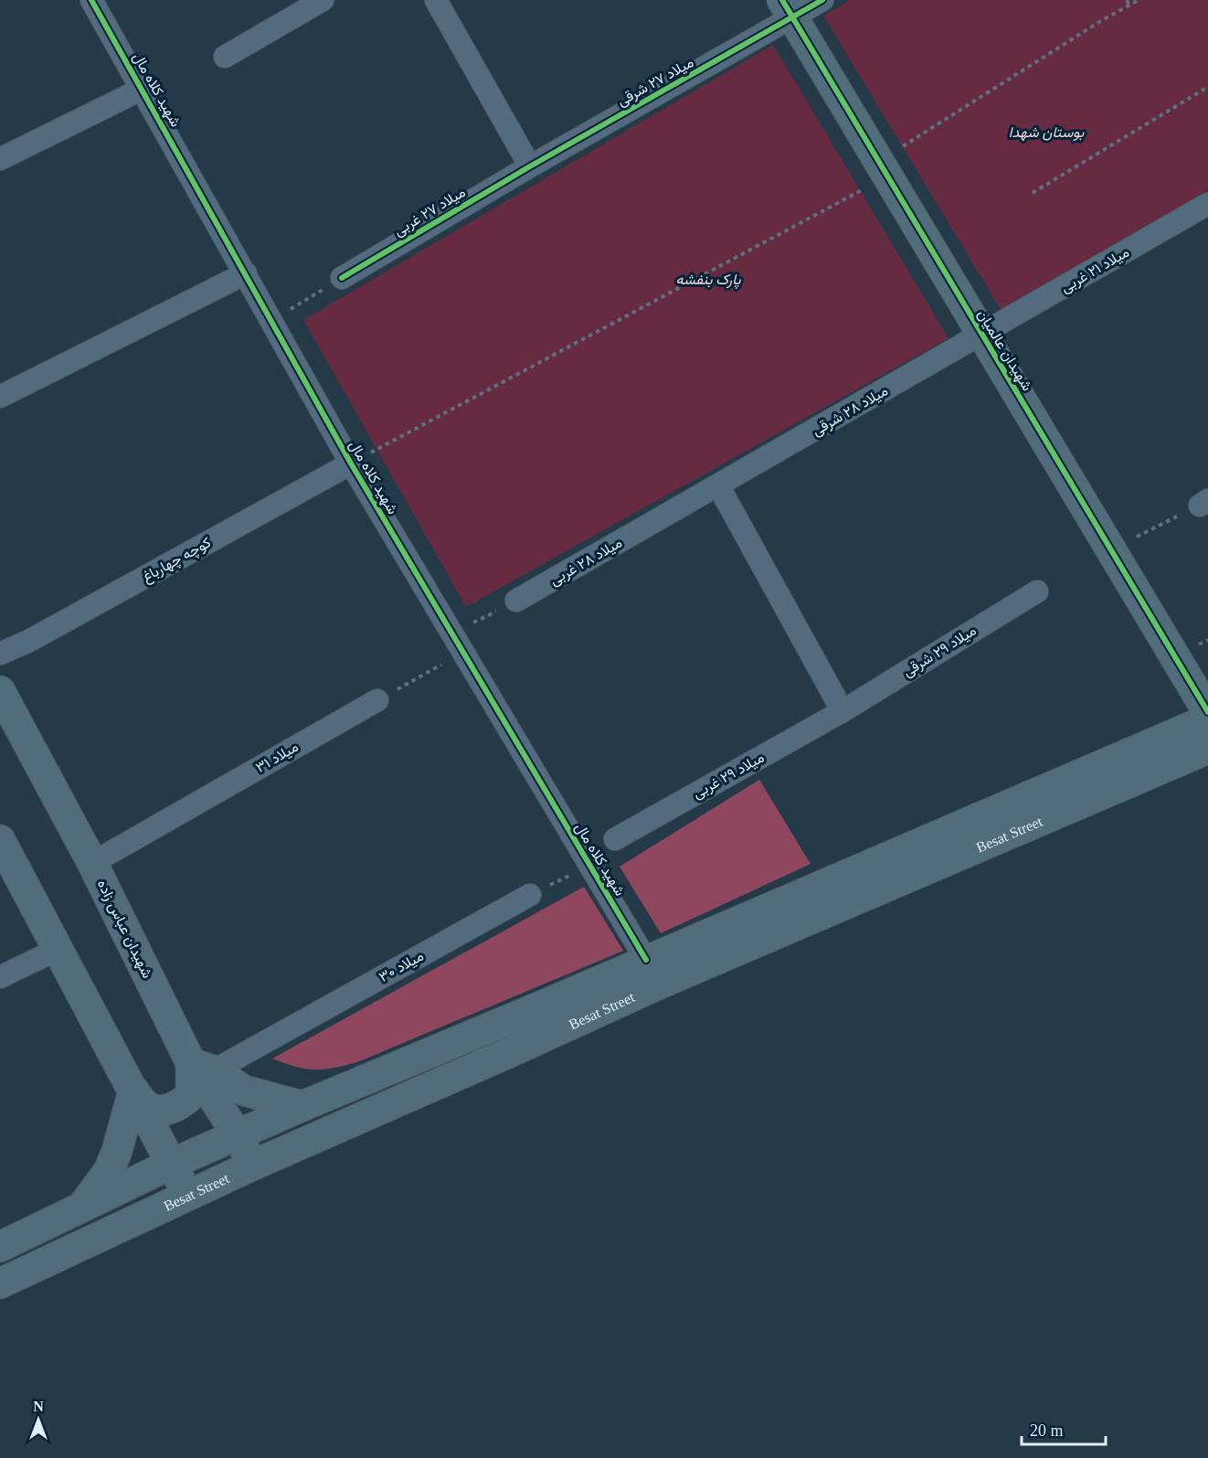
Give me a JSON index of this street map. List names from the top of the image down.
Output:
{
  "streets": {
    "main road": ["شهیدان عالمیان", "Besat Street", "شهیدان عباس زاده"],
    "street": [
      "میلاد ۲۷ شرقی",
      "شهید کلاه مال",
      "میلاد ۲۷ غربی",
      "میلاد ۲۱ غربی",
      "میلاد ۲۸ شرقی",
      "کوچه چهارباغ",
      "میلاد ۲۸ غربی",
      "میلاد ۲۹ شرقی",
      "میلاد ۳۱",
      "میلاد ۲۹ غربی",
      "میلاد ۳۰"
    ]
  },
  "crossings": [
    ["میلاد ۲۷ شرقی", "میلاد ۲۷ غربی"],
    ["میلاد ۲۷ شرقی", "شهیدان عالمیان"],
    ["شهید کلاه مال", "کوچه چهارباغ"],
    ["شهید کلاه مال", "Besat Street"],
    ["میلاد ۲۱ غربی", "شهیدان عالمیان"],
    ["میلاد ۲۱ غربی", "میلاد ۲۸ شرقی"],
    ["شهیدان عالمیان", "میلاد ۲۸ شرقی"],
    ["میلاد ۲۸ شرقی", "میلاد ۲۸ غربی"],
    ["میلاد ۲۹ شرقی", "میلاد ۲۹ غربی"],
    ["میلاد ۳۱", "شهیدان عباس زاده"],
    ["Besat Street", "شهیدان عباس زاده"],
    ["شهیدان عباس زاده", "میلاد ۳۰"]
  ],
  "parks": ["بوستان شهدا", "پارک بنفشه"],
  "scale_bar": "20 m",
  "north": "top"
}
